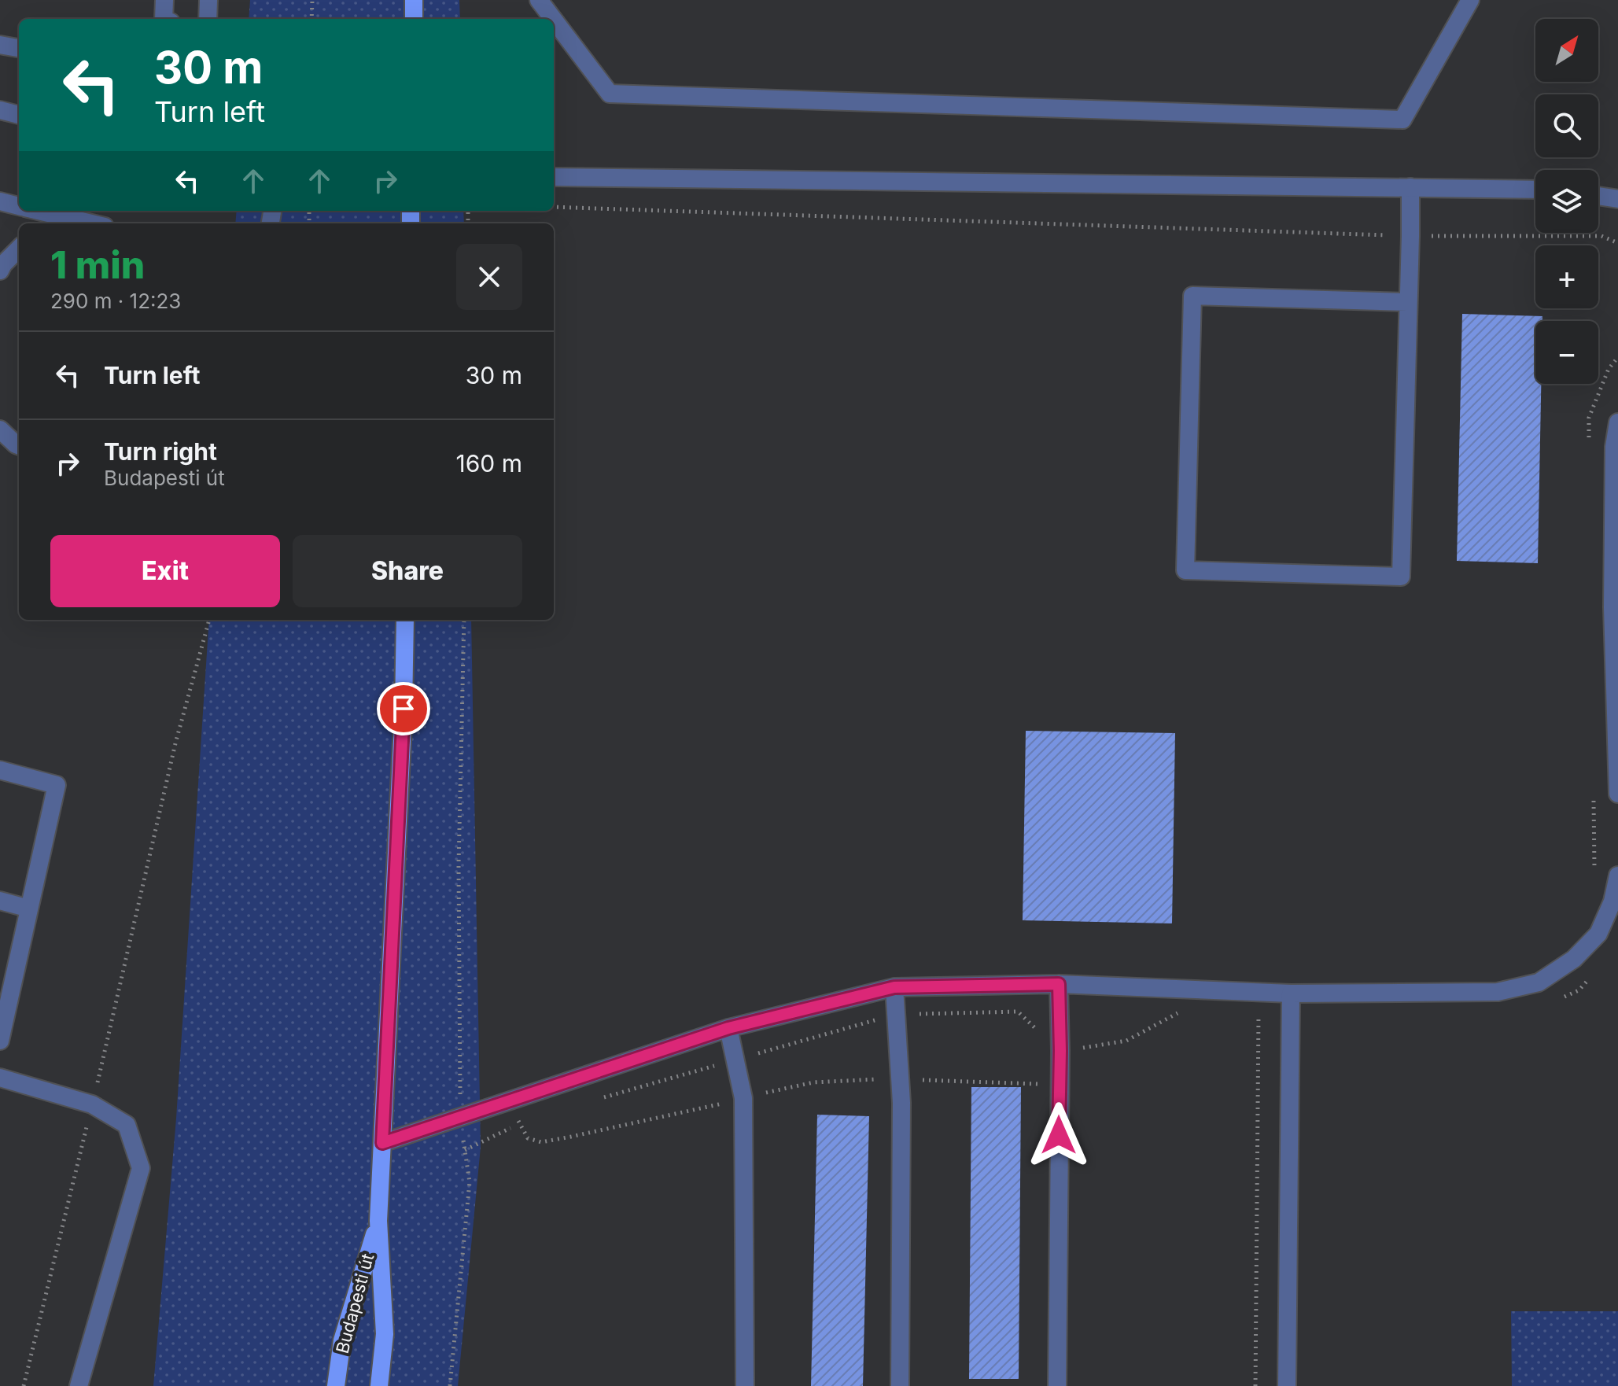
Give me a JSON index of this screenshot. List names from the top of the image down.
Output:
{
  "streets": {
    "main road": ["Budapesti út"]
  },
  "north": "top right",
  "page": {
    "map_buttons": ["+", "−"],
    "turn": ["30 m", "Turn left"],
    "heading": ["1 min", "290 m · 12:23"],
    "list": [
      {
        "name": "Turn left",
        "value": "30 m"
      },
      {
        "name": "Turn right",
        "note": "Budapesti út",
        "value": "160 m"
      }
    ],
    "buttons": ["Exit", "Share"]
  }
}
